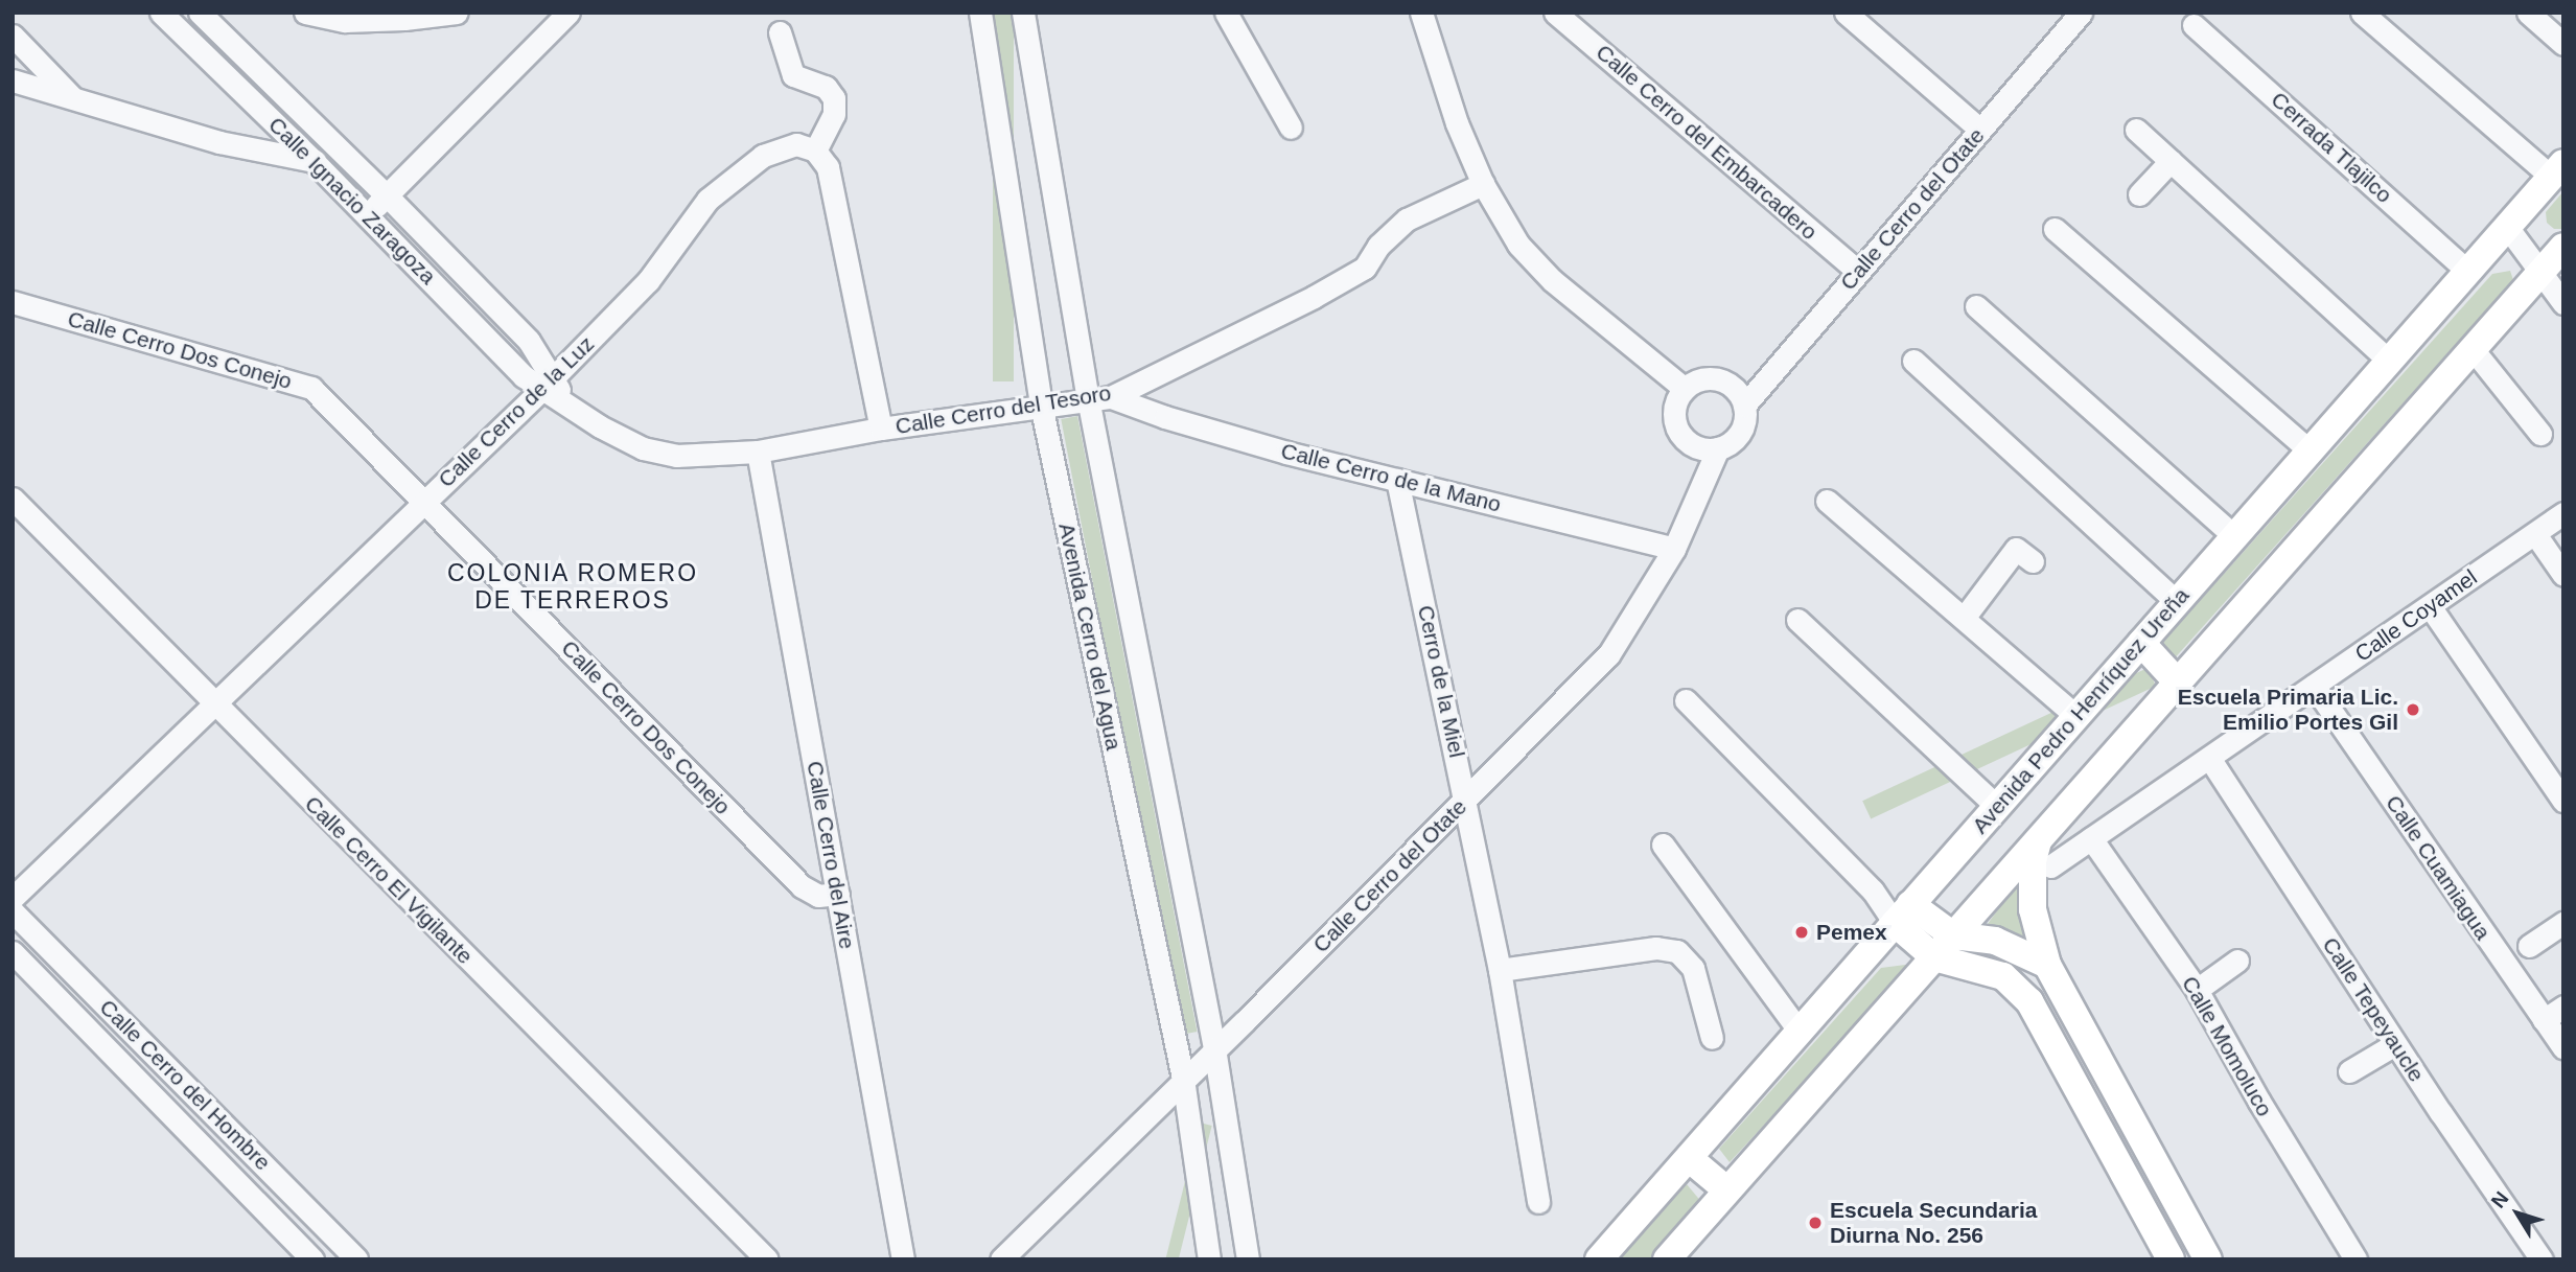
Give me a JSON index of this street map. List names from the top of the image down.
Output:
{
  "streets": {
    "main road": ["Avenida Pedro Henríquez Ureña"],
    "street": [
      "Calle Cerro del Embarcadero",
      "Cerrada Tlajilco",
      "Calle Ignacio Zaragoza",
      "Calle Cerro del Otate",
      "Calle Cerro Dos Conejo",
      "Calle Cerro del Tesoro",
      "Calle Cerro de la Luz",
      "Calle Cerro de la Mano",
      "Calle Coyamel",
      "Avenida Cerro del Agua",
      "Cerro de la Miel",
      "Calle Cerro del Aire",
      "Calle Cuamiagua",
      "Calle Cerro El Vigilante",
      "Calle Tepeyaucle",
      "Calle Momoluco",
      "Calle Cerro del Hombre"
    ]
  },
  "crossings": [
    ["Calle Cerro del Embarcadero", "Calle Cerro del Otate"],
    ["Cerrada Tlajilco", "Avenida Pedro Henríquez Ureña"],
    ["Calle Ignacio Zaragoza", "Calle Cerro del Tesoro"],
    ["Calle Ignacio Zaragoza", "Calle Cerro de la Luz"],
    ["Calle Cerro del Otate", "Calle Cerro de la Mano"],
    ["Calle Cerro del Otate", "Avenida Cerro del Agua"],
    ["Calle Cerro del Otate", "Cerro de la Miel"],
    ["Calle Cerro Dos Conejo", "Calle Cerro de la Luz"],
    ["Calle Cerro Dos Conejo", "Calle Cerro del Aire"],
    ["Calle Cerro del Tesoro", "Calle Cerro de la Luz"],
    ["Calle Cerro del Tesoro", "Calle Cerro de la Mano"],
    ["Calle Cerro del Tesoro", "Avenida Cerro del Agua"],
    ["Calle Cerro del Tesoro", "Calle Cerro del Aire"],
    ["Calle Cerro de la Luz", "Calle Cerro El Vigilante"],
    ["Calle Cerro de la Mano", "Cerro de la Miel"],
    ["Calle Coyamel", "Calle Cuamiagua"],
    ["Calle Coyamel", "Calle Tepeyaucle"],
    ["Calle Coyamel", "Calle Momoluco"]
  ],
  "districts": ["COLONIA ROMERO DE TERREROS"],
  "places": ["Escuela Primaria Lic. Emilio Portes Gil", "Pemex", "Escuela Secundaria Diurna No. 256"],
  "north": "top left"
}
